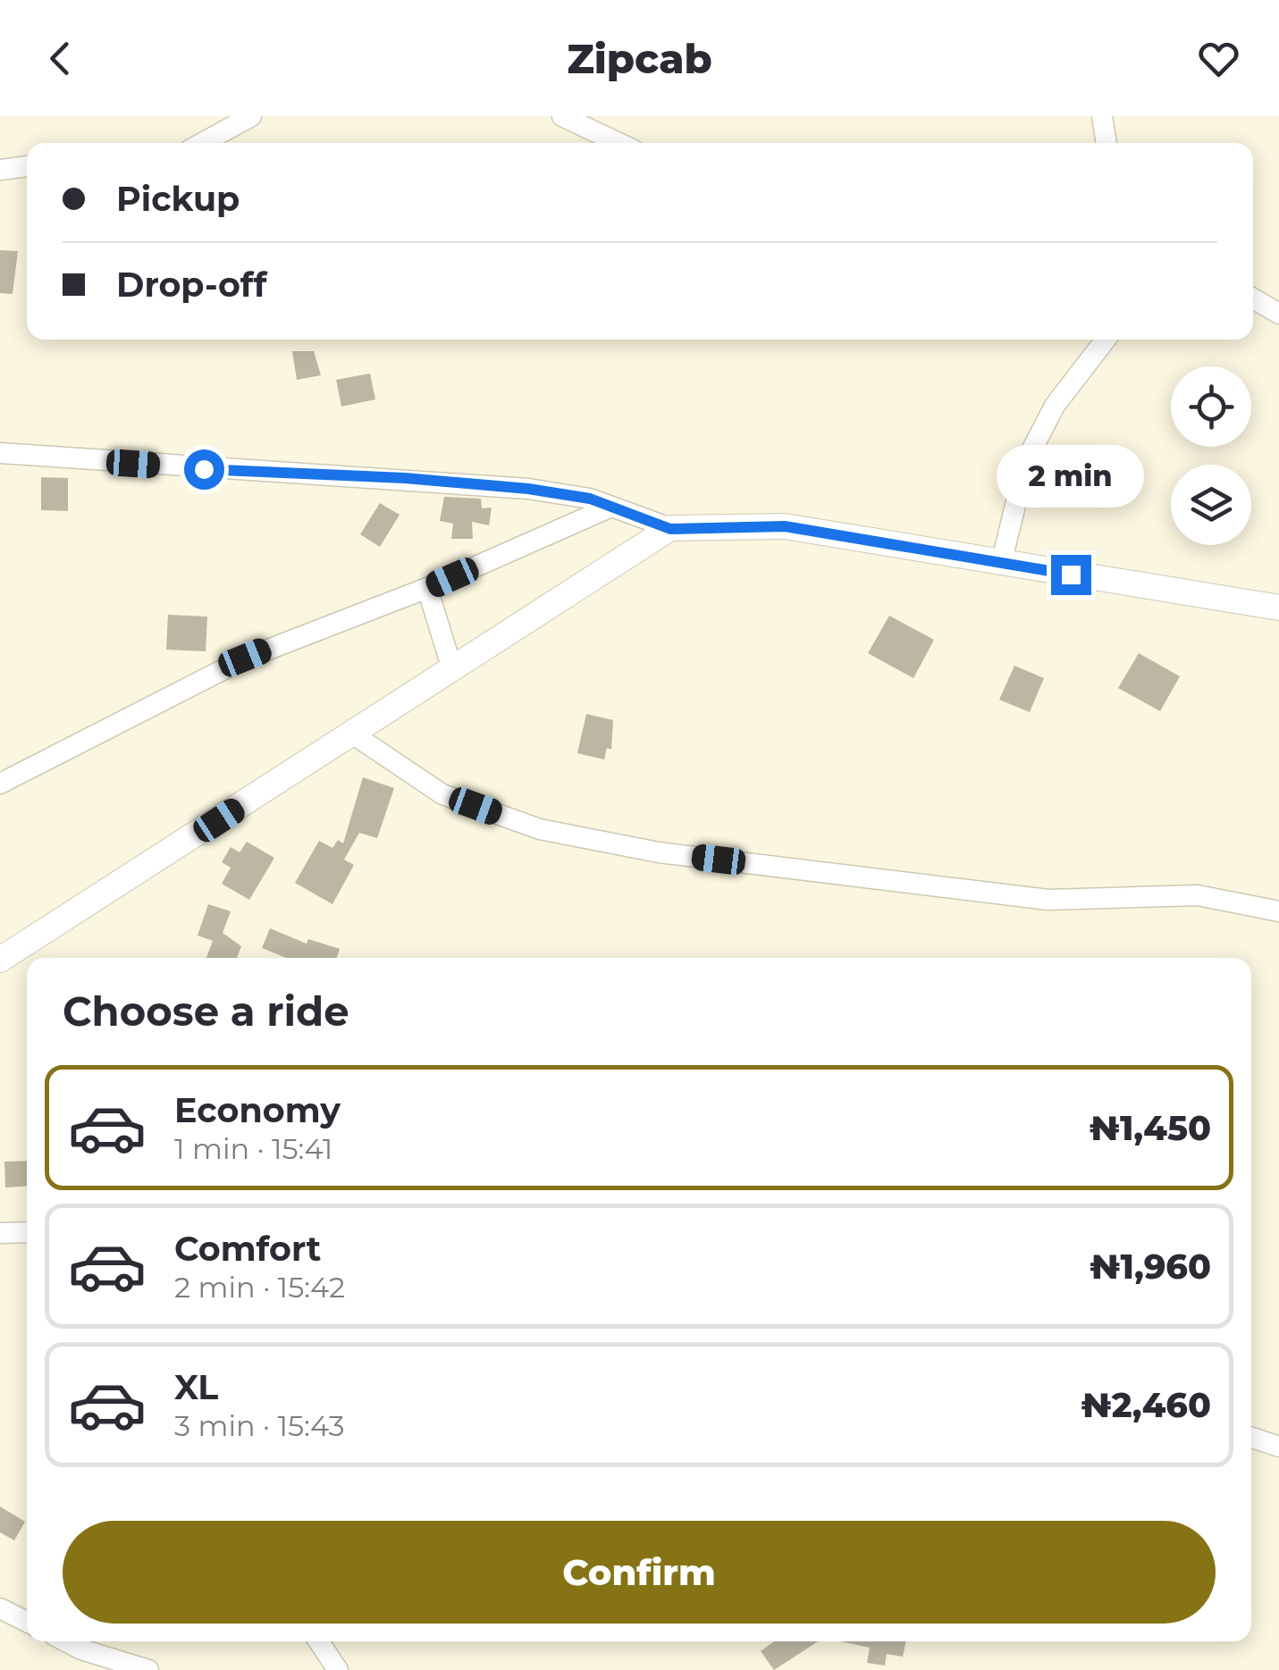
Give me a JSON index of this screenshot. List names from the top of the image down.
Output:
{
  "page": {
    "header": "Zipcab",
    "banner": ["Pickup", "Drop-off"],
    "bubble": "2 min",
    "heading": "Choose a ride",
    "list": [
      {
        "name": "Economy",
        "note": "1 min · 15:41",
        "value": "₦1,450"
      },
      {
        "name": "Comfort",
        "note": "2 min · 15:42",
        "value": "₦1,960"
      },
      {
        "name": "XL",
        "note": "3 min · 15:43",
        "value": "₦2,460"
      }
    ],
    "buttons": "Confirm"
  }
}
